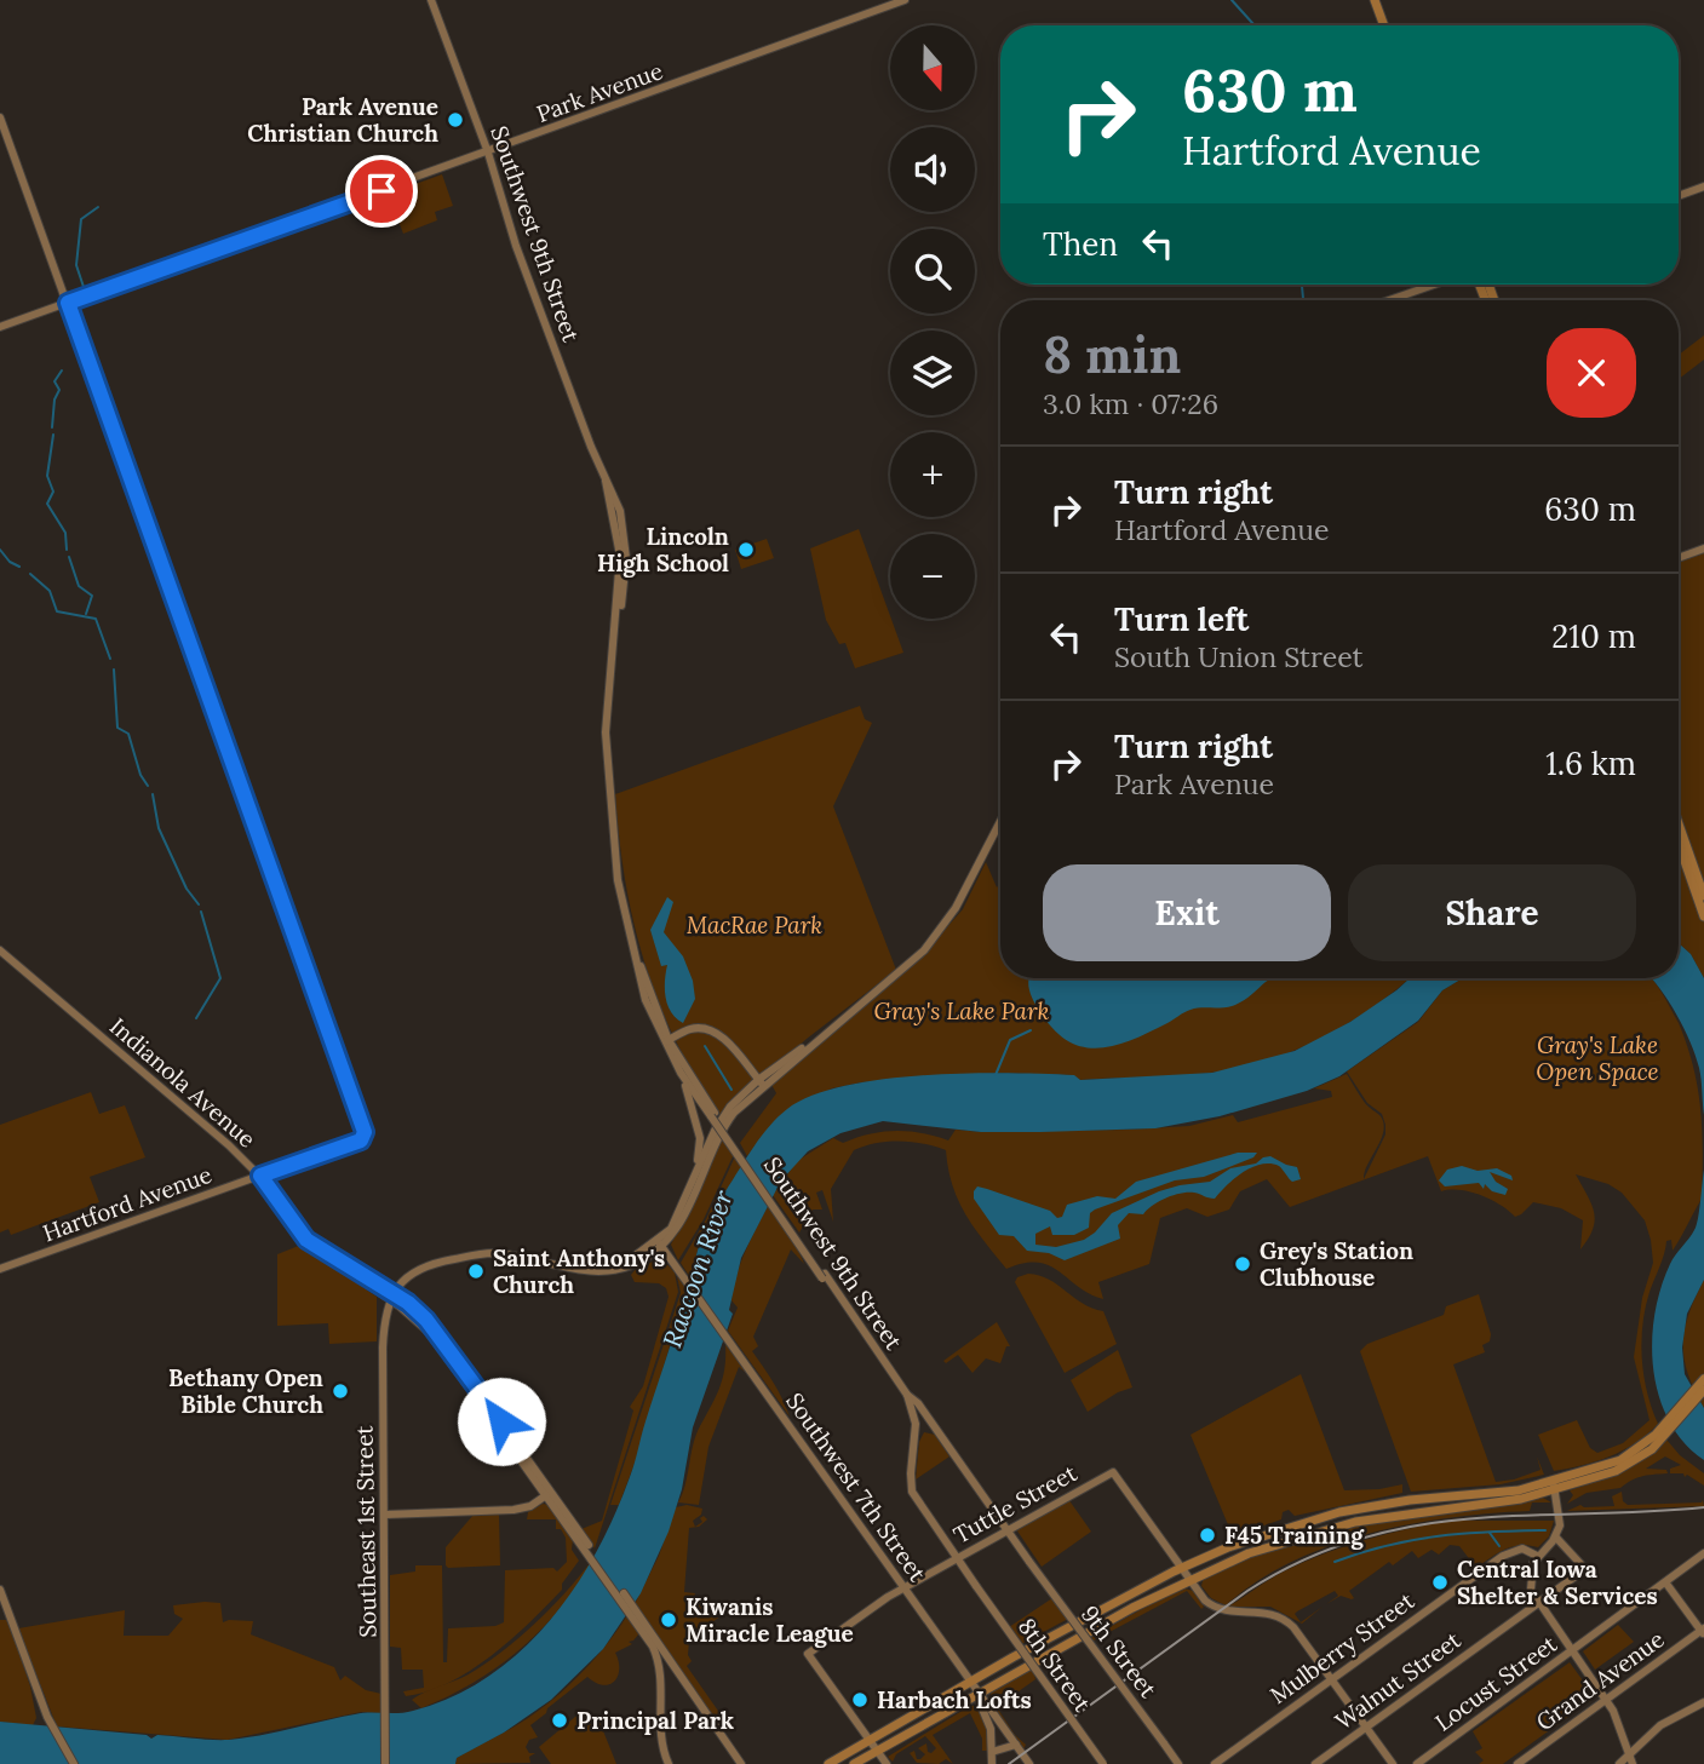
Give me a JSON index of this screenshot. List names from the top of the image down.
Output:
{
  "streets": {
    "main road": [
      "Park Avenue",
      "Southwest 9th Street",
      "Indianola Avenue",
      "Hartford Avenue",
      "Southwest 7th Street",
      "Tuttle Street",
      "Southeast 1st Street",
      "Mulberry Street",
      "9th Street",
      "8th Street",
      "Walnut Street",
      "Grand Avenue",
      "Locust Street"
    ]
  },
  "crossings": [
    ["Park Avenue", "Southwest 9th Street"],
    ["Park Avenue", "Hartford Avenue"],
    ["Southwest 9th Street", "Tuttle Street"],
    ["Southwest 9th Street", "9th Street"],
    ["Southwest 9th Street", "8th Street"],
    ["Indianola Avenue", "Hartford Avenue"],
    ["Indianola Avenue", "Southeast 1st Street"],
    ["Southwest 7th Street", "Tuttle Street"],
    ["Tuttle Street", "8th Street"]
  ],
  "water": ["Raccoon River"],
  "parks": ["MacRae Park", "Gray's Lake Park", "Gray's Lake Open Space"],
  "places": [
    "Park Avenue Christian Church",
    "Lincoln High School",
    "Grey's Station Clubhouse",
    "Saint Anthony's Church",
    "Bethany Open Bible Church",
    "F45 Training",
    "Central Iowa Shelter & Services",
    "Kiwanis Miracle League",
    "Harbach Lofts",
    "Principal Park"
  ],
  "north": "bottom",
  "page": {
    "map_buttons": ["+", "−"],
    "turn": ["630 m", "Hartford Avenue"],
    "then": "Then",
    "heading": ["8 min", "3.0 km · 07:26"],
    "list": [
      {
        "name": "Turn right",
        "note": "Hartford Avenue",
        "value": "630 m"
      },
      {
        "name": "Turn left",
        "note": "South Union Street",
        "value": "210 m"
      },
      {
        "name": "Turn right",
        "note": "Park Avenue",
        "value": "1.6 km"
      }
    ],
    "buttons": ["Exit", "Share"]
  }
}
